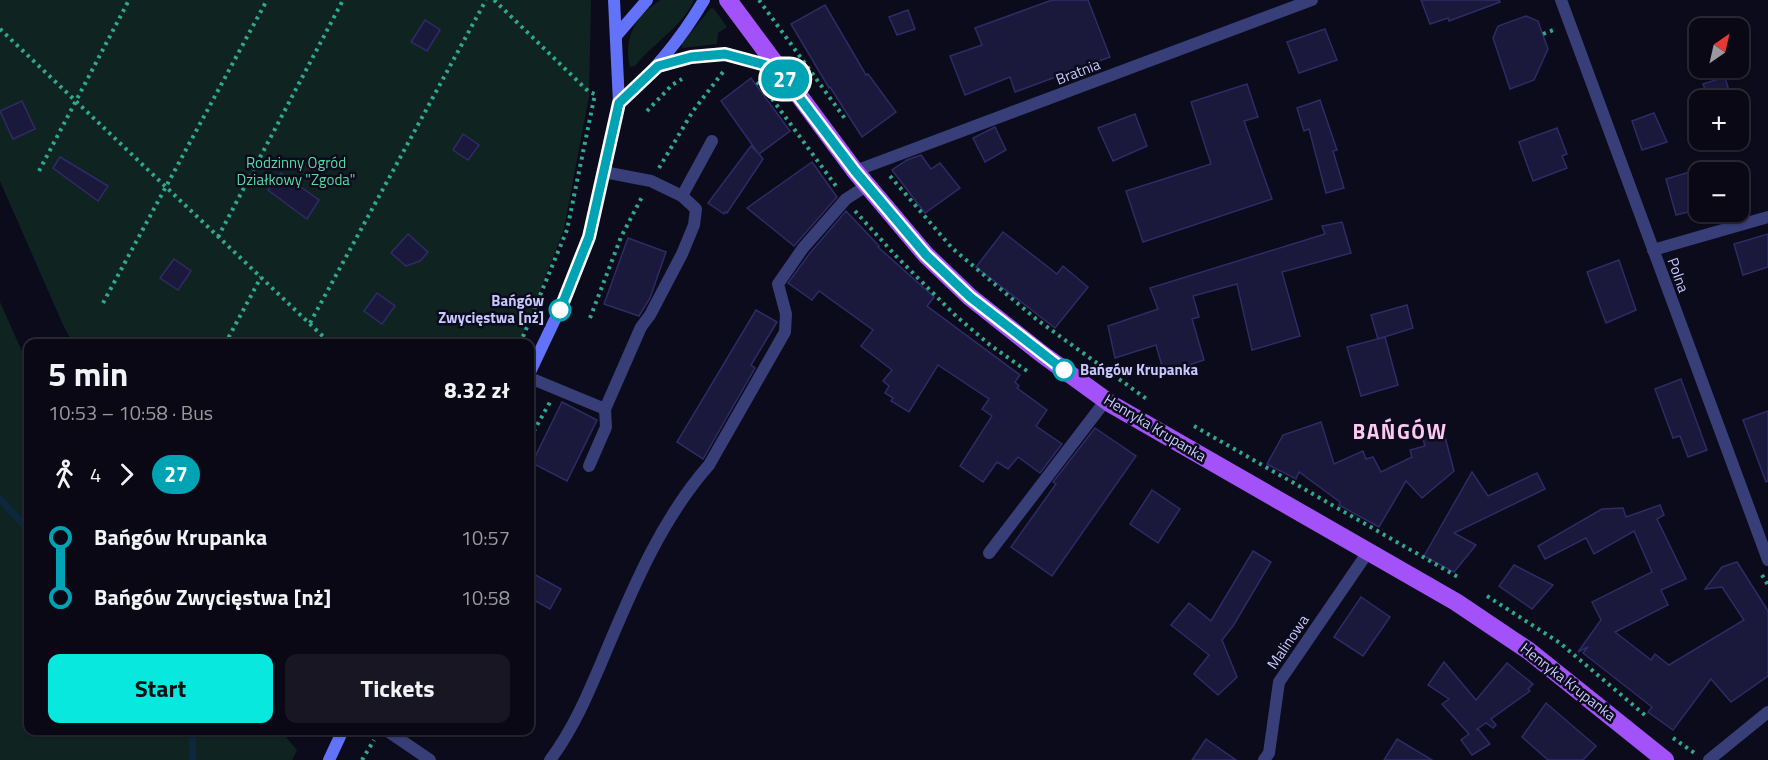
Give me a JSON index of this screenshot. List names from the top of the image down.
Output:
{
  "streets": {
    "main road": ["Henryka Krupanka"],
    "street": ["Bratnia", "Polna", "Malinowa"]
  },
  "crossings": [
    ["Bratnia", "Henryka Krupanka"],
    ["Henryka Krupanka", "Malinowa"]
  ],
  "districts": ["BAŃGÓW"],
  "parks": ["Rodzinny Ogród Działkowy \"Zgoda\""],
  "places": ["Bańgów Zwycięstwa [nż]", "Bańgów Krupanka"],
  "lines": ["bus line 27"],
  "north": "top right",
  "page": {
    "on_map": "27",
    "map_buttons": ["+", "−"],
    "heading": ["5 min", "10:53 – 10:58 · Bus", "8.32 zł"],
    "legs": ["4", "27"],
    "list": [
      {
        "name": "Bańgów Krupanka",
        "value": "10:57"
      },
      {
        "name": "Bańgów Zwycięstwa [nż]",
        "value": "10:58"
      }
    ],
    "buttons": ["Start", "Tickets"]
  }
}
